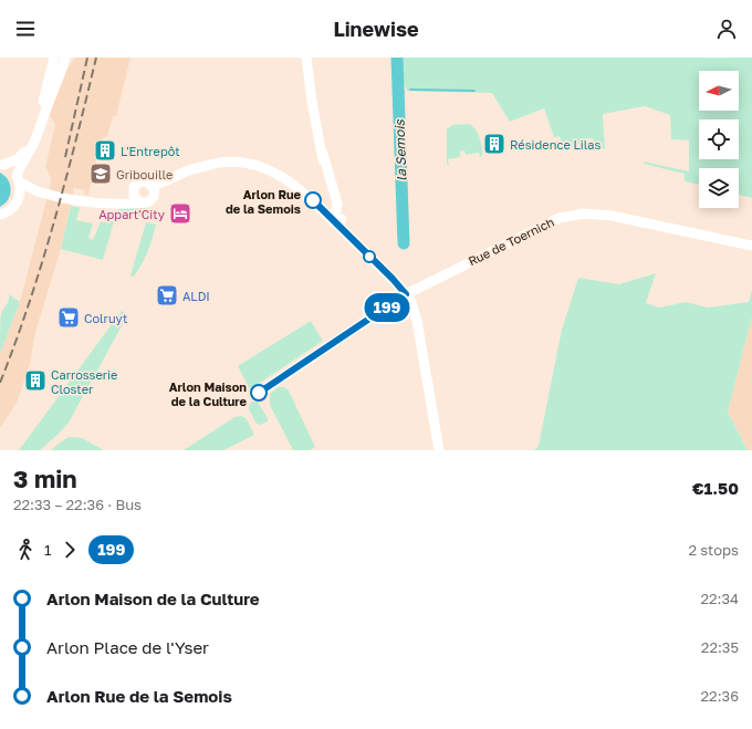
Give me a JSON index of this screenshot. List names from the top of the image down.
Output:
{
  "streets": {
    "main road": ["Rue de Toernich"]
  },
  "water": ["la Semois"],
  "places": {
    "building": ["Résidence Lilas", "L'Entrepôt", "Carrosserie Closter"],
    "school or university": ["Gribouille"],
    "other": ["Arlon Rue de la Semois", "Arlon Maison de la Culture"],
    "hotel": ["Appart'City"],
    "supermarket": ["ALDI", "Colruyt"]
  },
  "lines": ["bus line 199"],
  "north": "left",
  "page": {
    "header": "Linewise",
    "on_map": "199",
    "heading": ["3 min", "22:33 – 22:36 · Bus", "€1.50"],
    "legs": ["1", "199", "2 stops"],
    "list": [
      {
        "name": "Arlon Maison de la Culture",
        "value": "22:34"
      },
      {
        "name": "Arlon Place de l'Yser",
        "value": "22:35"
      },
      {
        "name": "Arlon Rue de la Semois",
        "value": "22:36"
      }
    ]
  }
}
